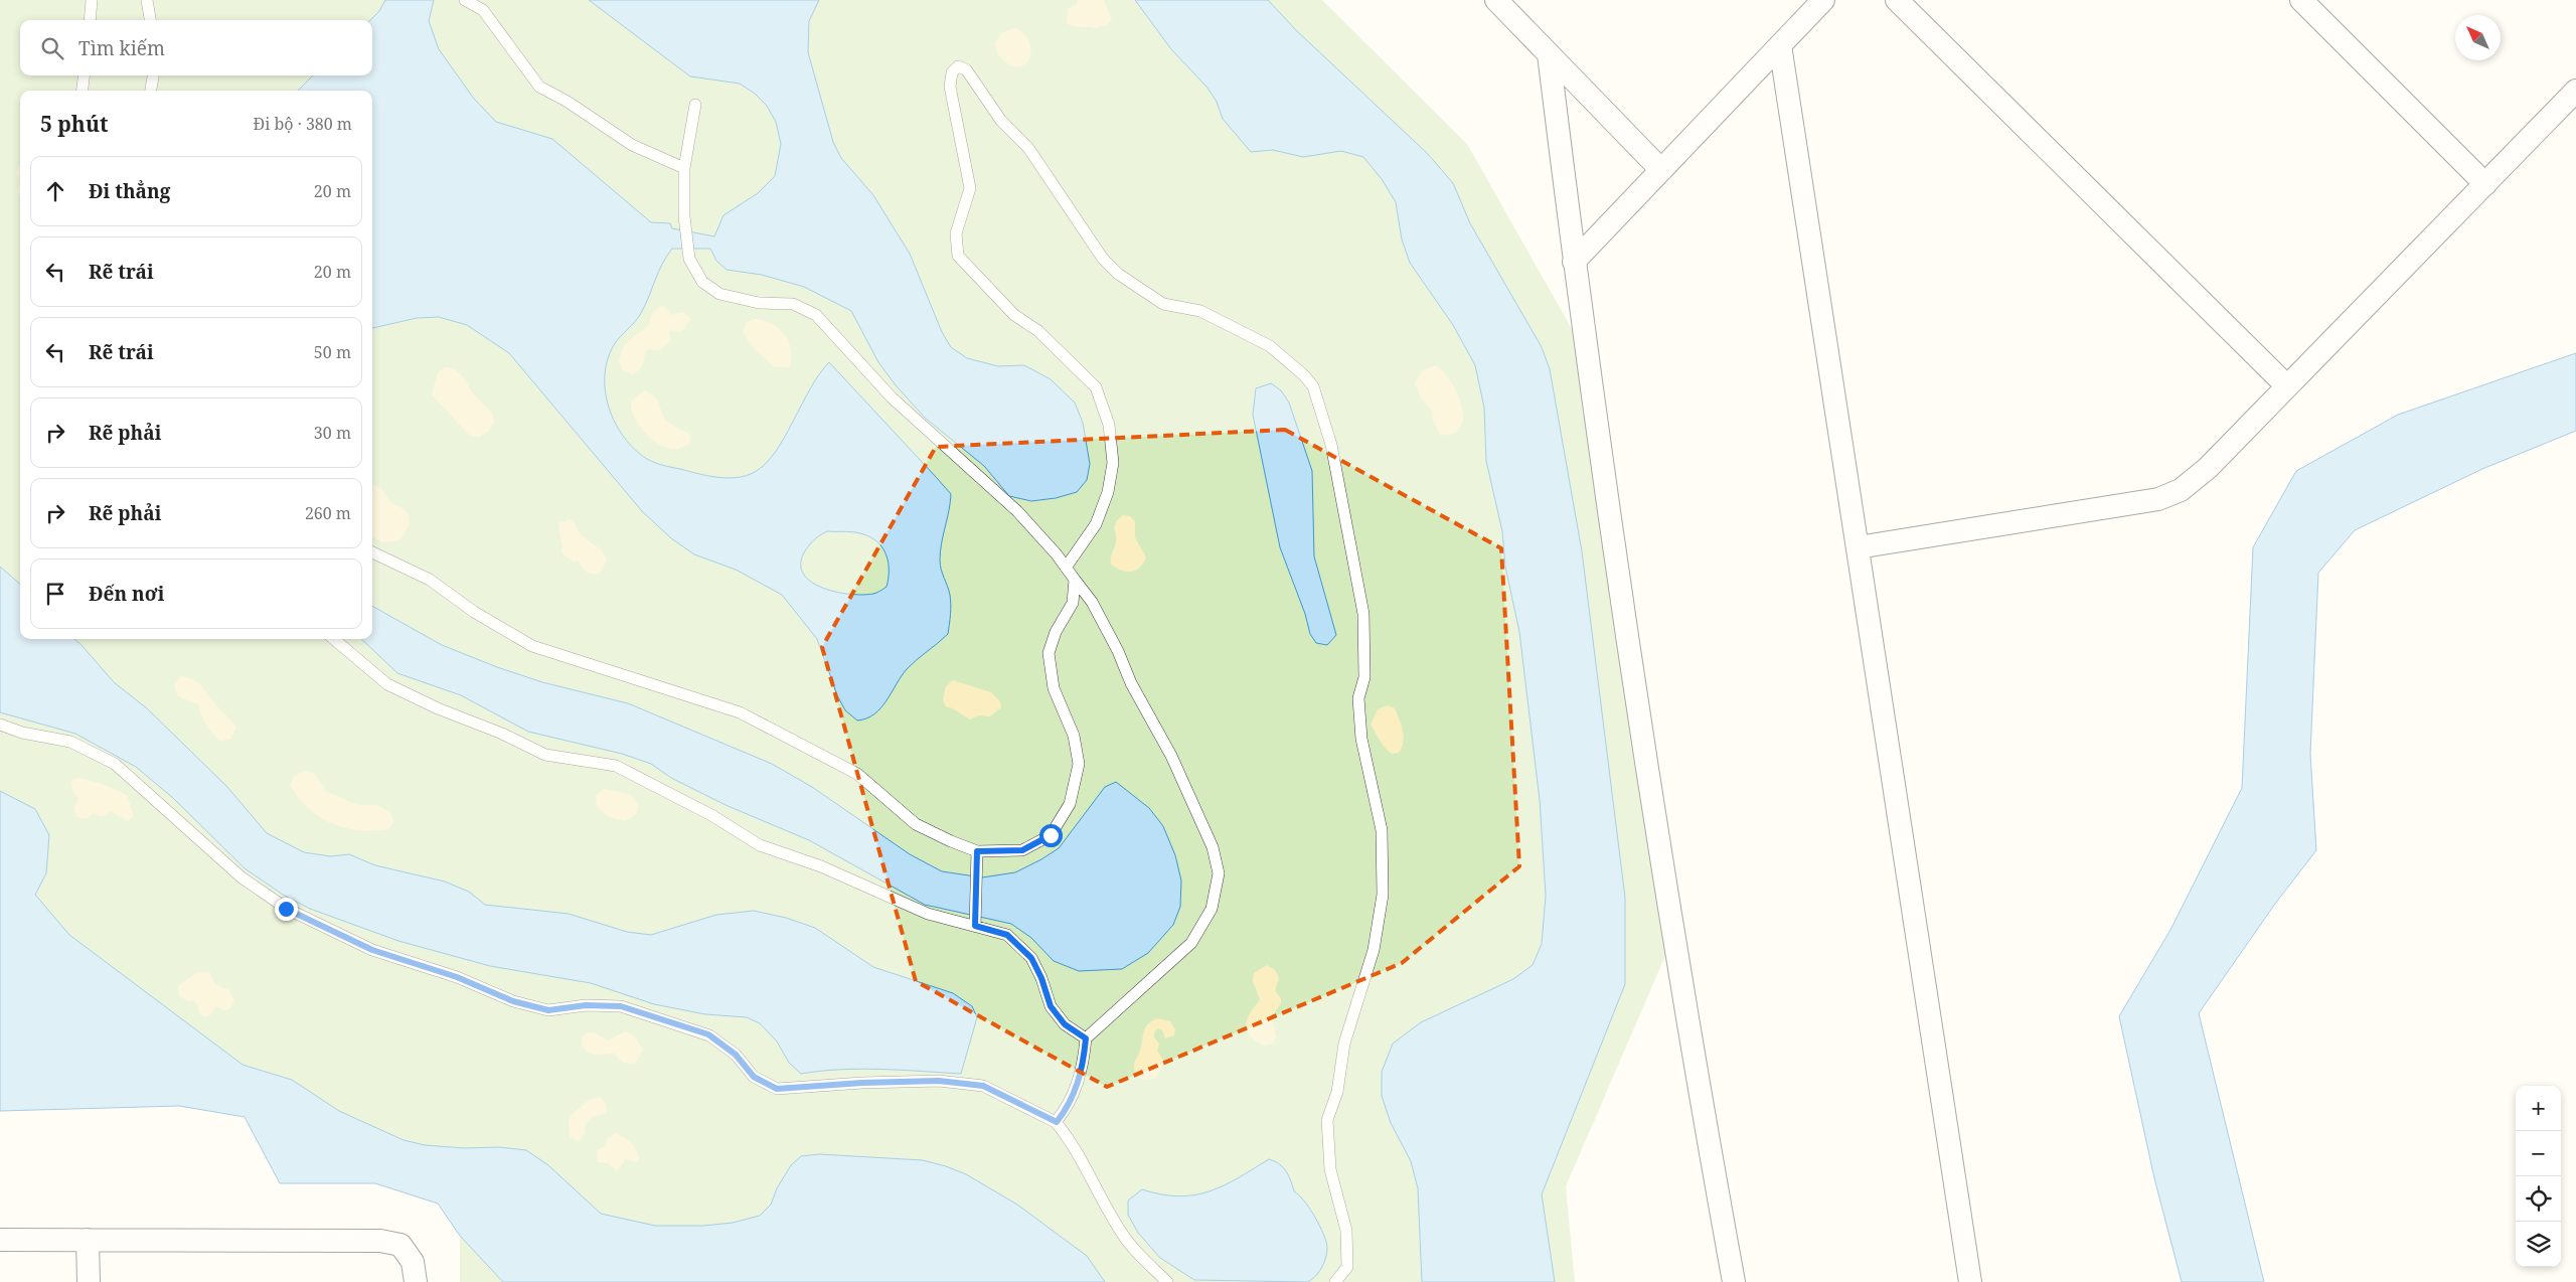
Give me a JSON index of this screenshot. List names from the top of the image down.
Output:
{
  "north": "top left",
  "page": {
    "search": "Tìm kiếm",
    "heading": ["5 phút", "Đi bộ · 380 m"],
    "list": [
      ["Đi thẳng", "20 m"],
      ["Rẽ trái", "20 m"],
      ["Rẽ trái", "50 m"],
      ["Rẽ phải", "30 m"],
      ["Rẽ phải", "260 m"],
      "Đến nơi"
    ],
    "map_buttons": ["+", "−"]
  }
}
